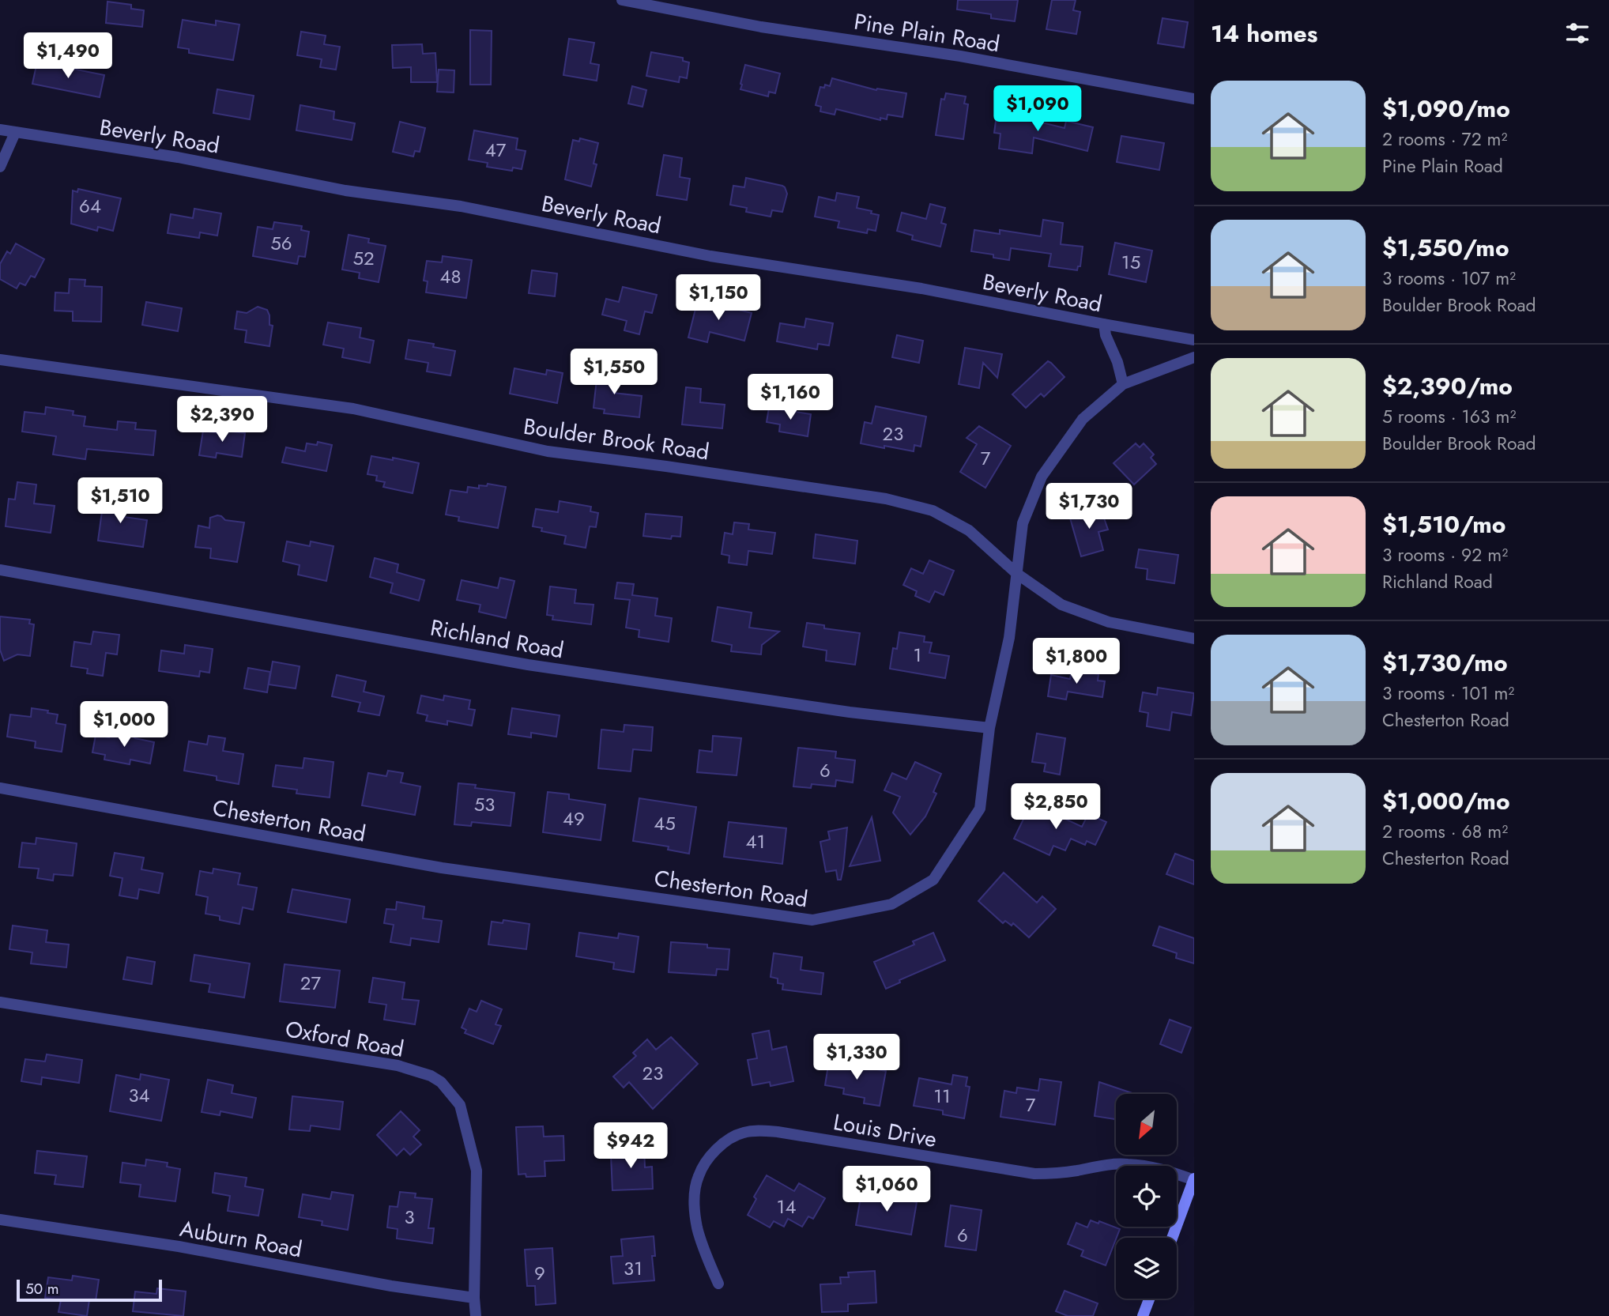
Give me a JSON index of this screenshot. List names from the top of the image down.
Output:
{
  "streets": {
    "street": [
      "Pine Plain Road",
      "Beverly Road",
      "Boulder Brook Road",
      "Richland Road",
      "Chesterton Road",
      "Oxford Road",
      "Louis Drive",
      "Auburn Road"
    ]
  },
  "crossings": [
    ["Boulder Brook Road", "Chesterton Road"],
    ["Richland Road", "Chesterton Road"],
    ["Oxford Road", "Auburn Road"]
  ],
  "house_numbers": [
    "47",
    "64",
    "56",
    "52",
    "15",
    "48",
    "23",
    "7",
    "1",
    "6",
    "53",
    "49",
    "45",
    "41",
    "27",
    "23",
    "34",
    "11",
    "7",
    "14",
    "3",
    "6",
    "31",
    "9"
  ],
  "scale_bar": "50 m",
  "north": "bottom left",
  "page": {
    "heading": "14 homes",
    "price": [
      "$1,490",
      "$1,090",
      "$1,150",
      "$1,550",
      "$1,160",
      "$2,390",
      "$1,510",
      "$1,730",
      "$1,800",
      "$1,000",
      "$2,850",
      "$1,330",
      "$942",
      "$1,060"
    ],
    "list": [
      {
        "name": "$1,090/mo",
        "note": "2 rooms · 72 m² · Pine Plain Road"
      },
      {
        "name": "$1,550/mo",
        "note": "3 rooms · 107 m² · Boulder Brook Road"
      },
      {
        "name": "$2,390/mo",
        "note": "5 rooms · 163 m² · Boulder Brook Road"
      },
      {
        "name": "$1,510/mo",
        "note": "3 rooms · 92 m² · Richland Road"
      },
      {
        "name": "$1,730/mo",
        "note": "3 rooms · 101 m² · Chesterton Road"
      },
      {
        "name": "$1,000/mo",
        "note": "2 rooms · 68 m² · Chesterton Road"
      }
    ],
    "scale": "50 m"
  }
}
